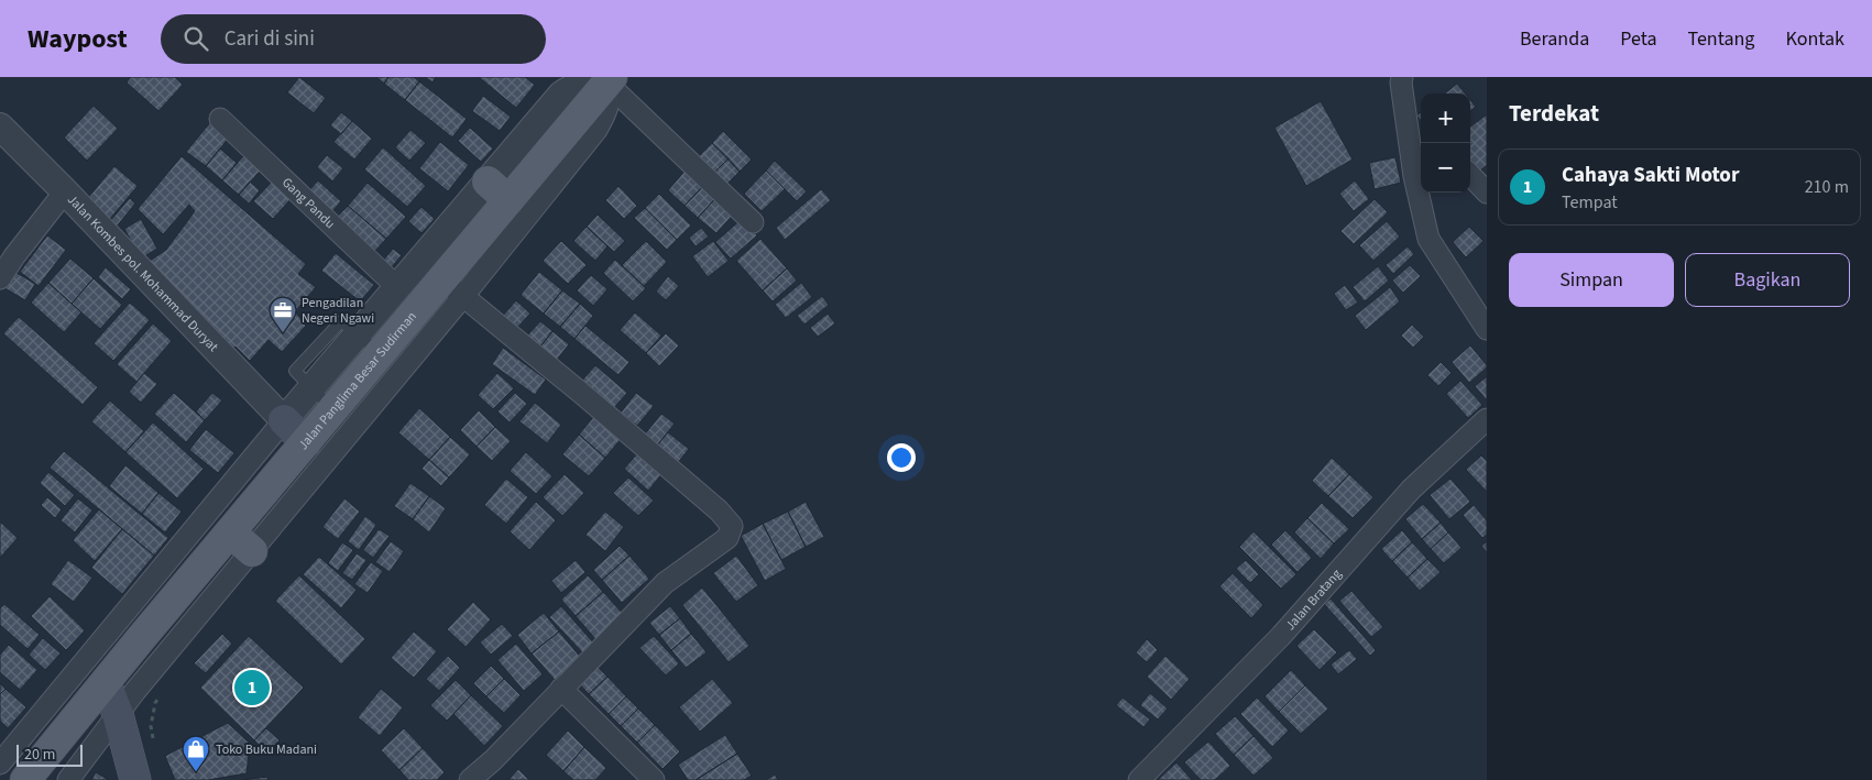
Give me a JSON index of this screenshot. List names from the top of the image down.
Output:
{
  "streets": {
    "main road": ["Jalan Panglima Besar Sudirman"],
    "street": ["Gang Pandu", "Jalan Kombes pol. Mohammad Duryat", "Jalan Bratang"]
  },
  "places": {
    "office": ["Pengadilan Negeri Ngawi"],
    "shop": ["Toko Buku Madani"]
  },
  "scale_bar": "20 m",
  "page": {
    "header": "Waypost",
    "search": "Cari di sini",
    "nav": [
      "Beranda",
      "Peta",
      "Tentang",
      "Kontak"
    ],
    "heading": "Terdekat",
    "map_buttons": ["+", "−"],
    "list": [
      {
        "mark": "1",
        "name": "Cahaya Sakti Motor",
        "note": "Tempat",
        "value": "210 m"
      }
    ],
    "buttons": ["Simpan", "Bagikan"],
    "pins": "1",
    "scale": "20 m"
  }
}
